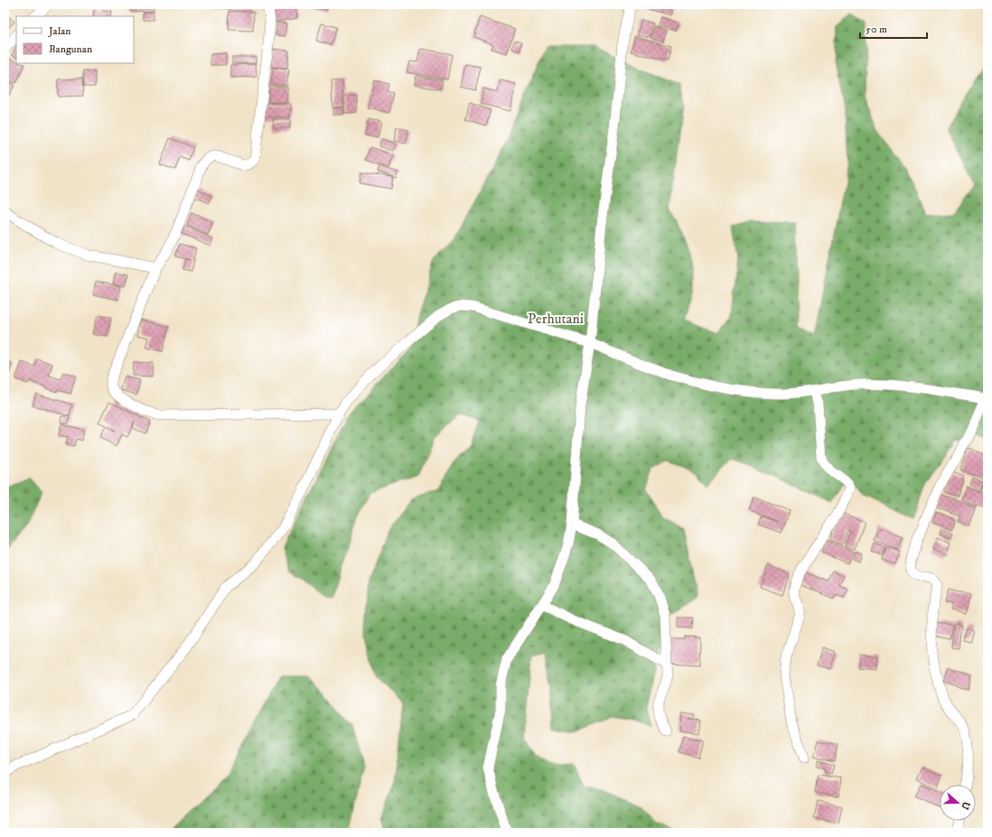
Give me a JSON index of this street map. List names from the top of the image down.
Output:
{
  "parks": ["Perhutani"],
  "legend": ["Jalan", "Bangunan"],
  "scale_bar": "50 m",
  "north": "right"
}
